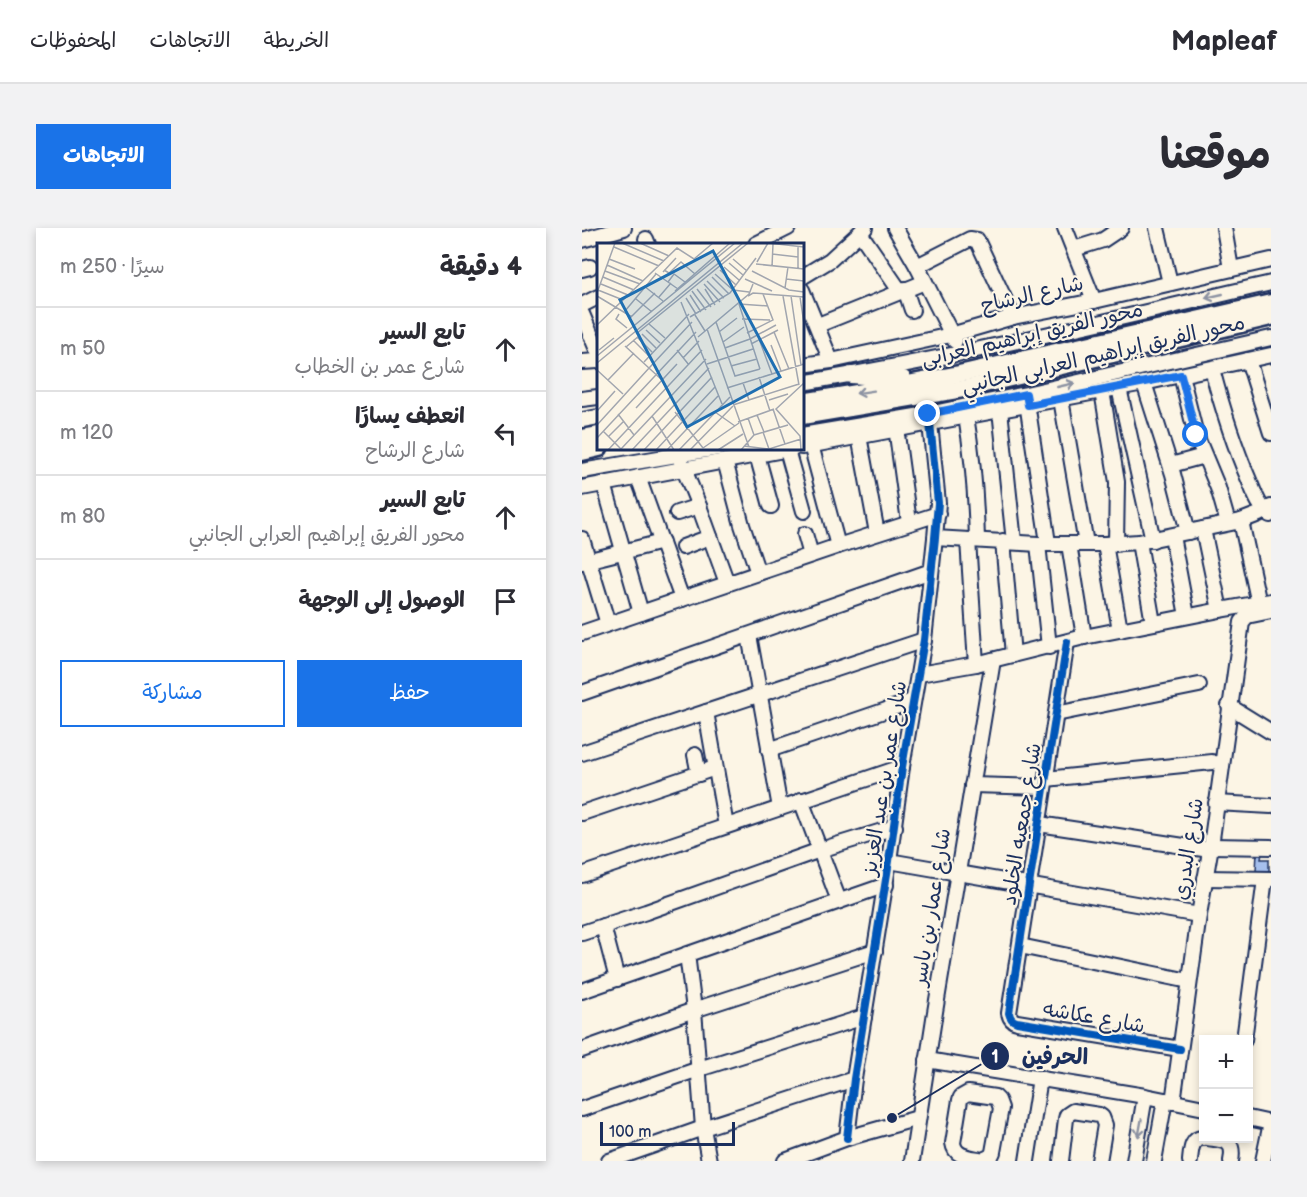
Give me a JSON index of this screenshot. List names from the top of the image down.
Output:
{
  "streets": {
    "main road": ["محور الفريق إبراهيم العرابى"],
    "street": [
      "شارع الرشاح",
      "محور الفريق إبراهيم العرابى الجانبي",
      "شارع عمر بن عبد العزيز",
      "شارع جمعيه الخلود",
      "شارع البدري",
      "شارع عمار بن ياسر",
      "شارع عكاشه"
    ]
  },
  "crossings": [
    ["شارع جمعيه الخلود", "شارع عكاشه"],
    ["شارع البدري", "شارع عكاشه"]
  ],
  "places": ["الحرفين"],
  "scale_bar": "100 m",
  "page": {
    "header": "Mapleaf",
    "nav": ["الخريطة", "الاتجاهات", "المحفوظات"],
    "title": "موقعنا",
    "buttons": [
      "الاتجاهات",
      ["حفظ", "مشاركة"]
    ],
    "heading": ["4 دقيقة", "سيرًا · 250 m"],
    "list": [
      ["تابع السير", "شارع عمر بن الخطاب", "50 m"],
      ["انعطف يسارًا", "شارع الرشاح", "120 m"],
      ["تابع السير", "محور الفريق إبراهيم العرابى الجانبي", "80 m"],
      "الوصول إلى الوجهة"
    ],
    "map_buttons": ["+", "−"],
    "scale": "100 m"
  }
}
